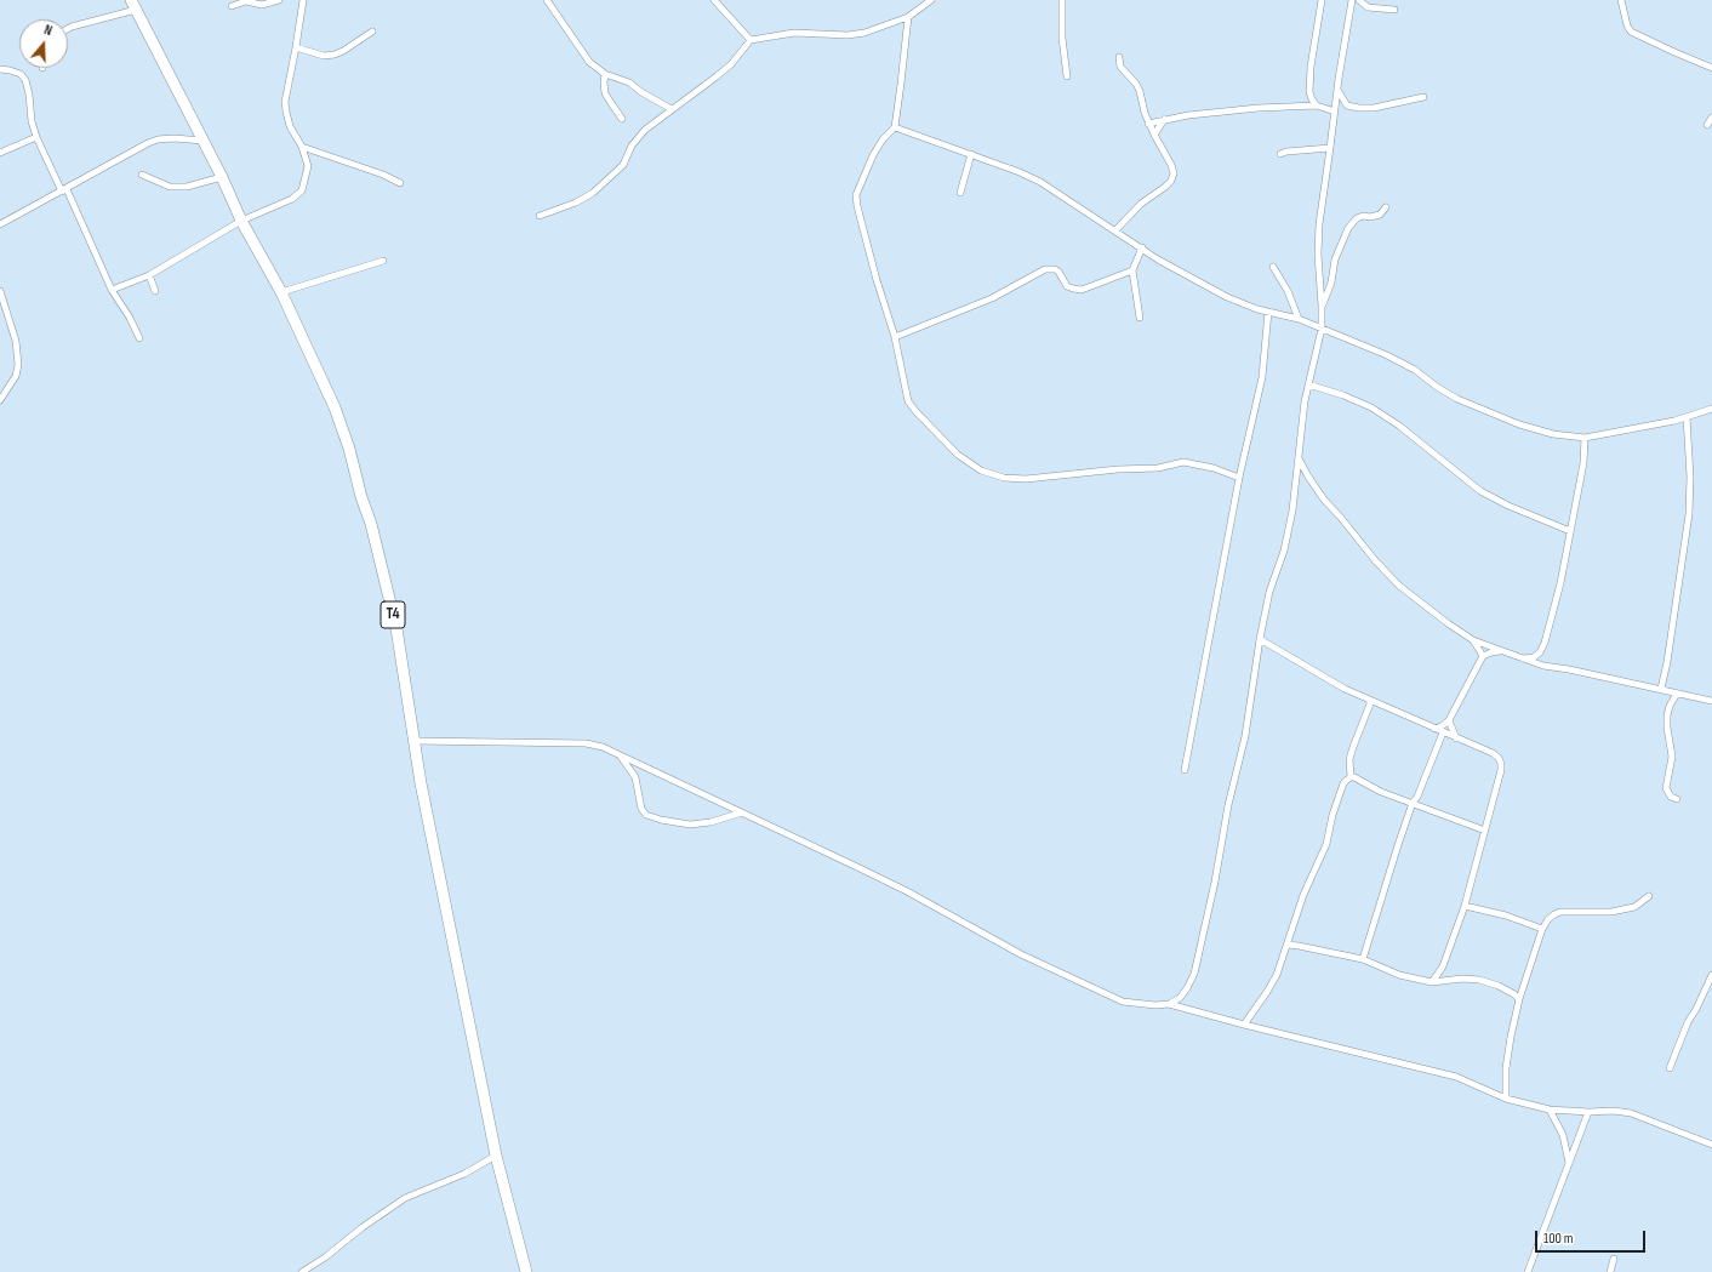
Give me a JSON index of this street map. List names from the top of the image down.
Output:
{
  "streets": {
    "highway": ["T4"]
  },
  "scale_bar": "100 m",
  "north": "top"
}
